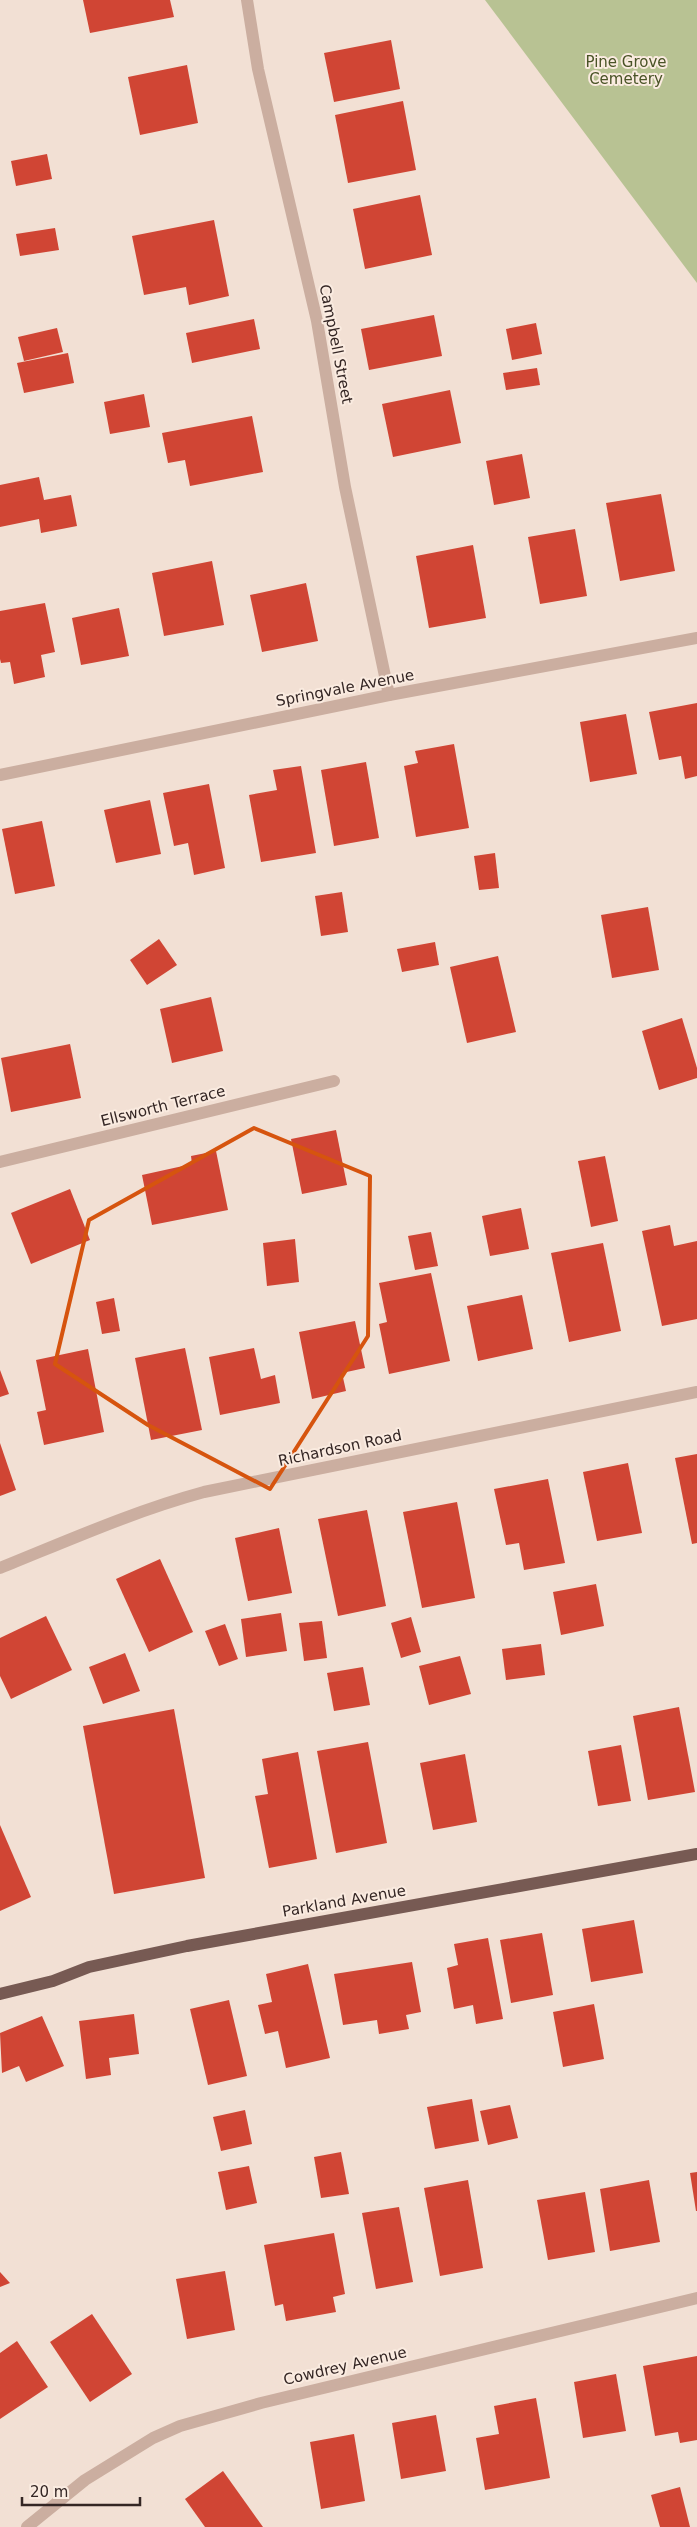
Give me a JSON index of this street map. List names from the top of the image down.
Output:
{
  "streets": {
    "main road": ["Parkland Avenue"],
    "street": [
      "Campbell Street",
      "Springvale Avenue",
      "Ellsworth Terrace",
      "Richardson Road",
      "Cowdrey Avenue"
    ]
  },
  "crossings": [
    ["Campbell Street", "Springvale Avenue"]
  ],
  "parks": ["Pine Grove Cemetery"],
  "scale_bar": "20 m"
}
